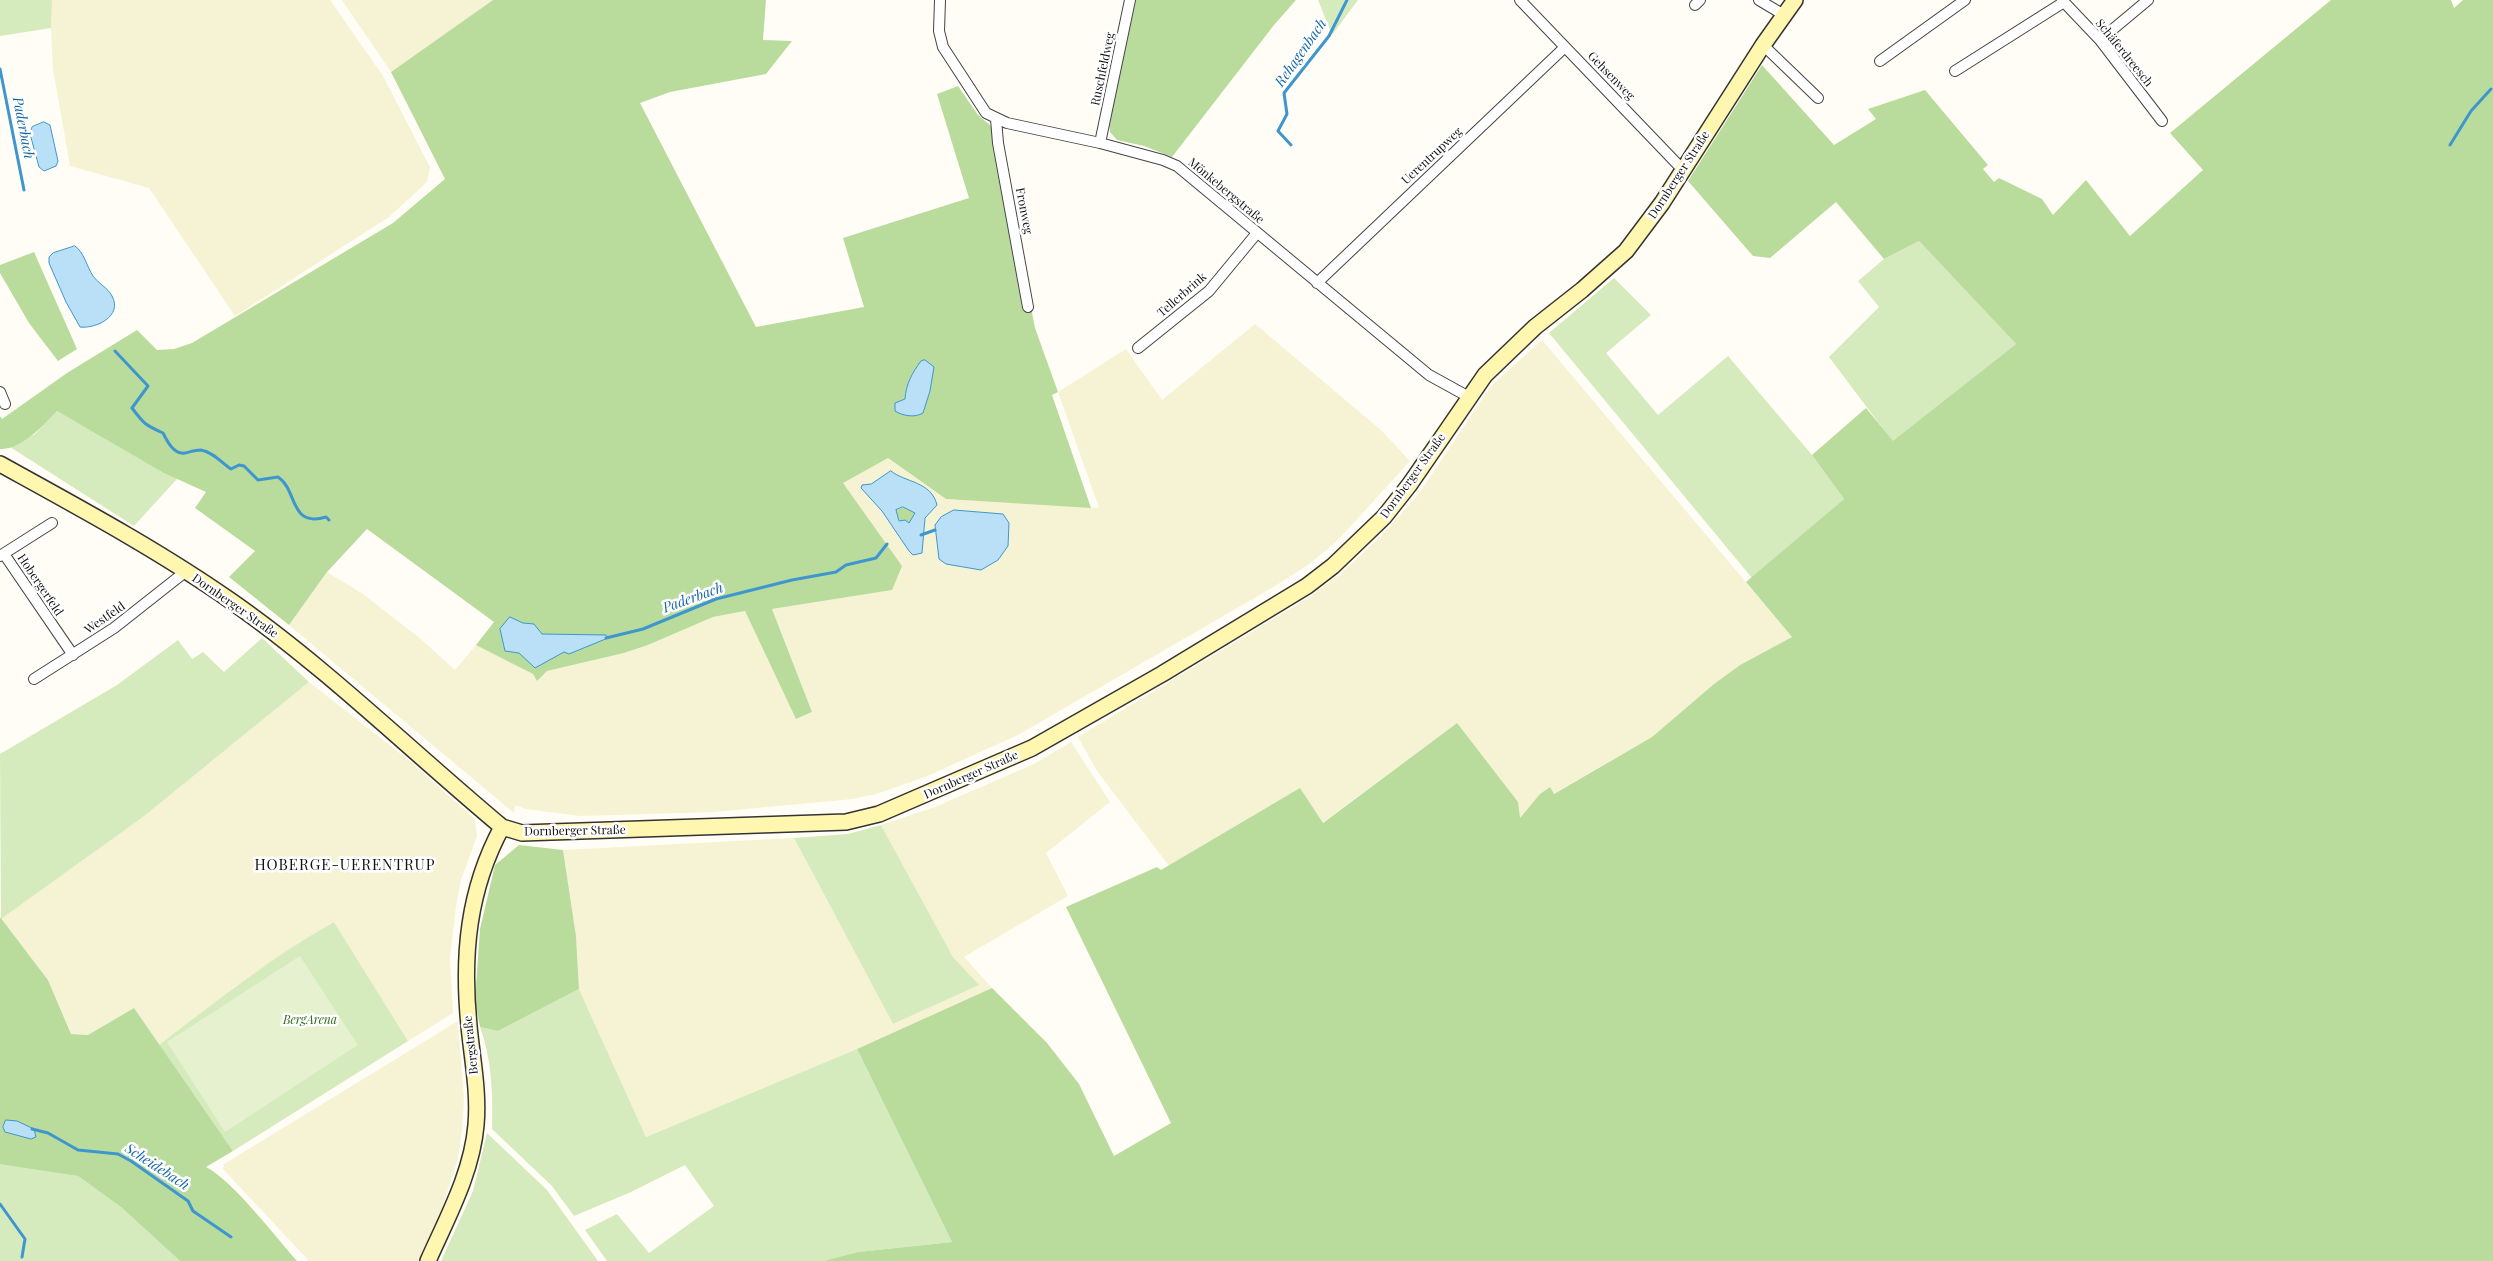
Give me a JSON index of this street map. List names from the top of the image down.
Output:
{
  "streets": {
    "main road": ["Dornberger Straße", "Bergstraße"],
    "street": [
      "Schäferdreesch",
      "Ruschfeldweg",
      "Gehsenweg",
      "Uerentrupweg",
      "Mönkebergstraße",
      "Fronweg",
      "Tellerbrink",
      "Hobergerfeld",
      "Westfeld"
    ]
  },
  "crossings": [
    ["Ruschfeldweg", "Mönkebergstraße"],
    ["Gehsenweg", "Uerentrupweg"],
    ["Gehsenweg", "Dornberger Straße"],
    ["Uerentrupweg", "Mönkebergstraße"],
    ["Dornberger Straße", "Mönkebergstraße"],
    ["Dornberger Straße", "Westfeld"],
    ["Dornberger Straße", "Bergstraße"],
    ["Mönkebergstraße", "Fronweg"],
    ["Mönkebergstraße", "Tellerbrink"],
    ["Hobergerfeld", "Westfeld"]
  ],
  "districts": ["HOBERGE-UERENTRUP"],
  "water": ["Rehagenbach", "Paderbach", "Scheidebach"],
  "parks": ["BergArena"]
}
